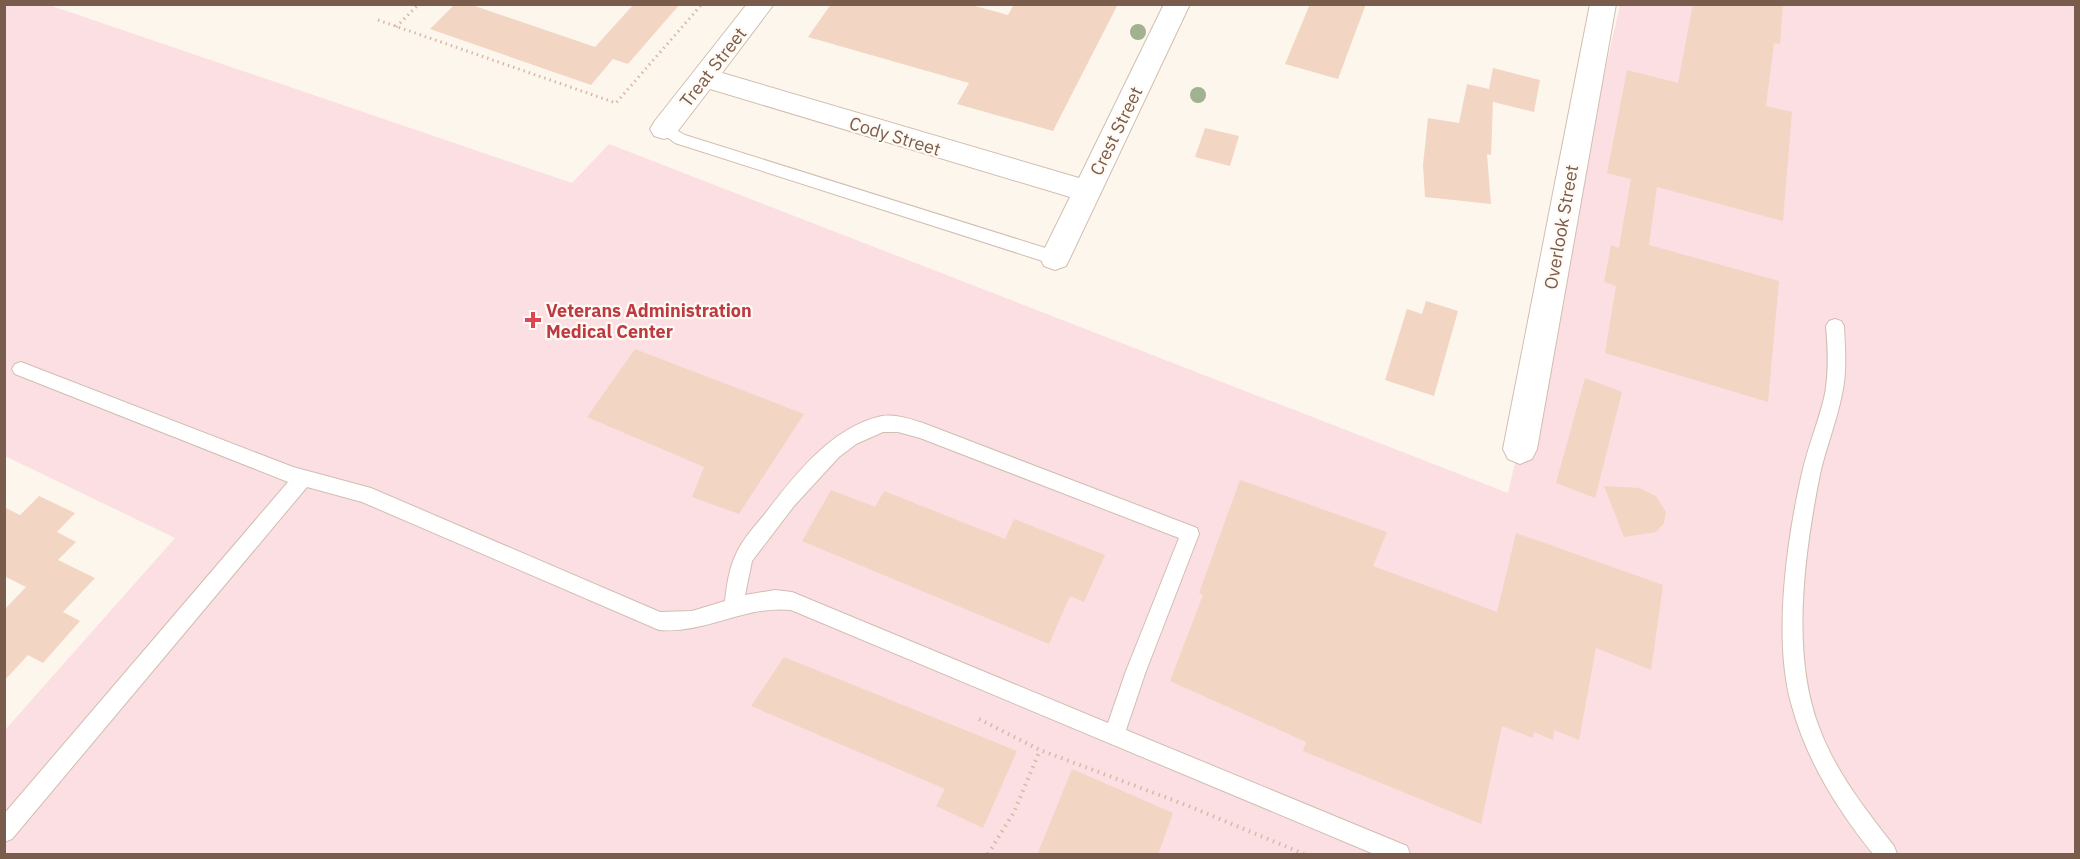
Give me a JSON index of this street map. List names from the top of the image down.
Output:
{
  "streets": {
    "street": [
      "Treat Street",
      "Crest Street",
      "Cody Street",
      "Overlook Street"
    ]
  },
  "crossings": [
    ["Treat Street", "Cody Street"],
    ["Crest Street", "Cody Street"]
  ],
  "places": {
    "health": ["Veterans Administration Medical Center"]
  }
}
